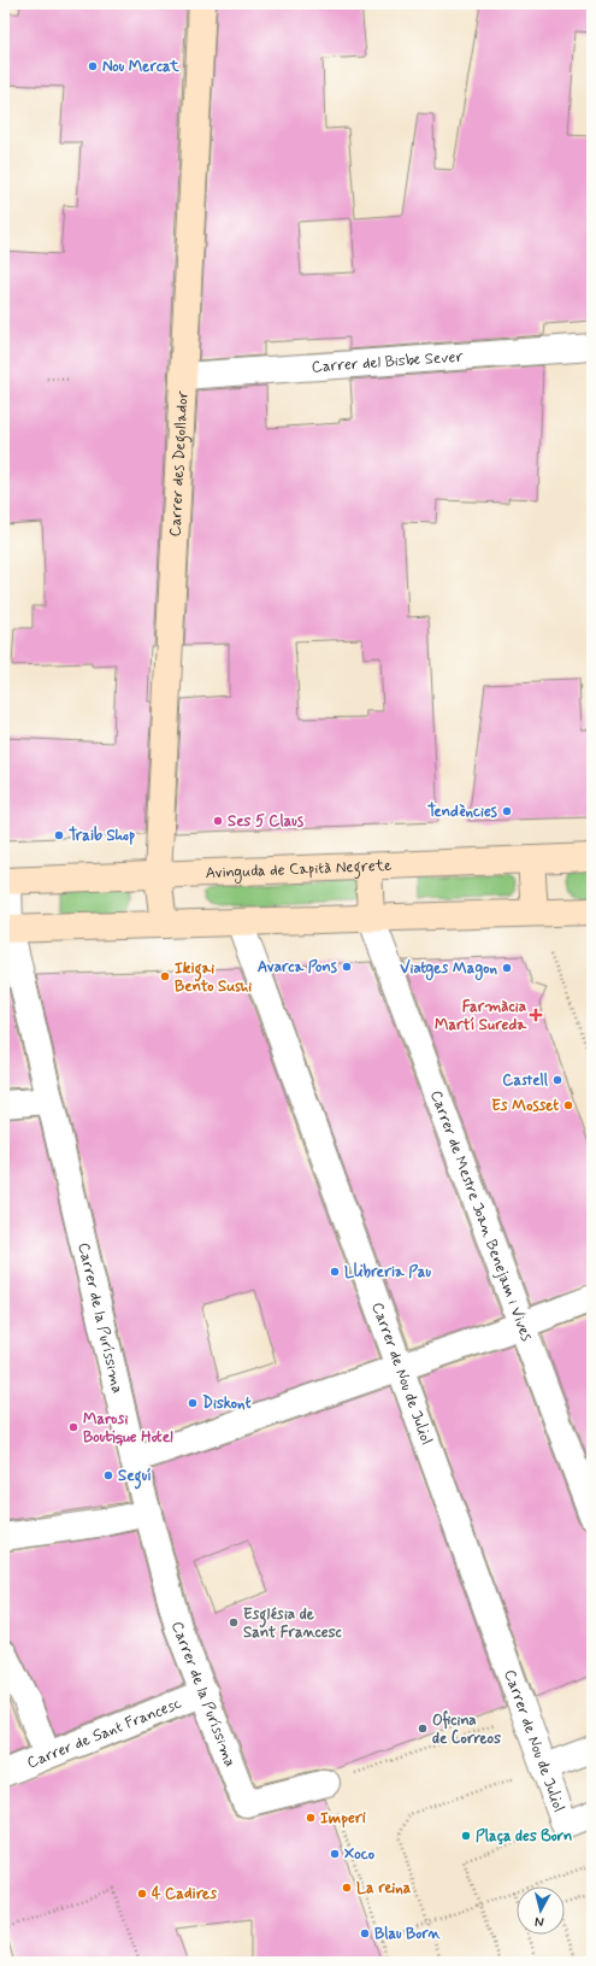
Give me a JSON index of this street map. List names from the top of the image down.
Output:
{
  "streets": {
    "street": [
      "Carrer del Bisbe Sever",
      "Carrer des Degollador",
      "Avinguda de Capità Negrete",
      "Carrer de Mestre Joan Benejam i Vives",
      "Carrer de la Puríssima",
      "Carrer de Nou de Juliol",
      "Carrer de Sant Francesc"
    ]
  },
  "crossings": [
    ["Carrer del Bisbe Sever", "Carrer des Degollador"],
    ["Carrer des Degollador", "Avinguda de Capità Negrete"],
    ["Avinguda de Capità Negrete", "Carrer de la Puríssima"],
    ["Carrer de la Puríssima", "Carrer de Sant Francesc"]
  ],
  "places": {
    "other": [
      "Nou Mercat",
      "Tendències",
      "Ses 5 Claus",
      "Traib Shop",
      "Avarca Pons",
      "Viatges Magon",
      "Ikigai Bento Sushi",
      "Castell",
      "Es Mosset",
      "Llibreria Pau",
      "Diskont",
      "Marosi Boutique Hotel",
      "Seguí",
      "Església de Sant Francesc",
      "Oficina de Correos",
      "Imperi",
      "Plaça des Born",
      "Xoco",
      "La reina",
      "4 Cadires",
      "Blau Born"
    ],
    "health": ["Farmàcia Martí Sureda"]
  },
  "north": "bottom"
}
